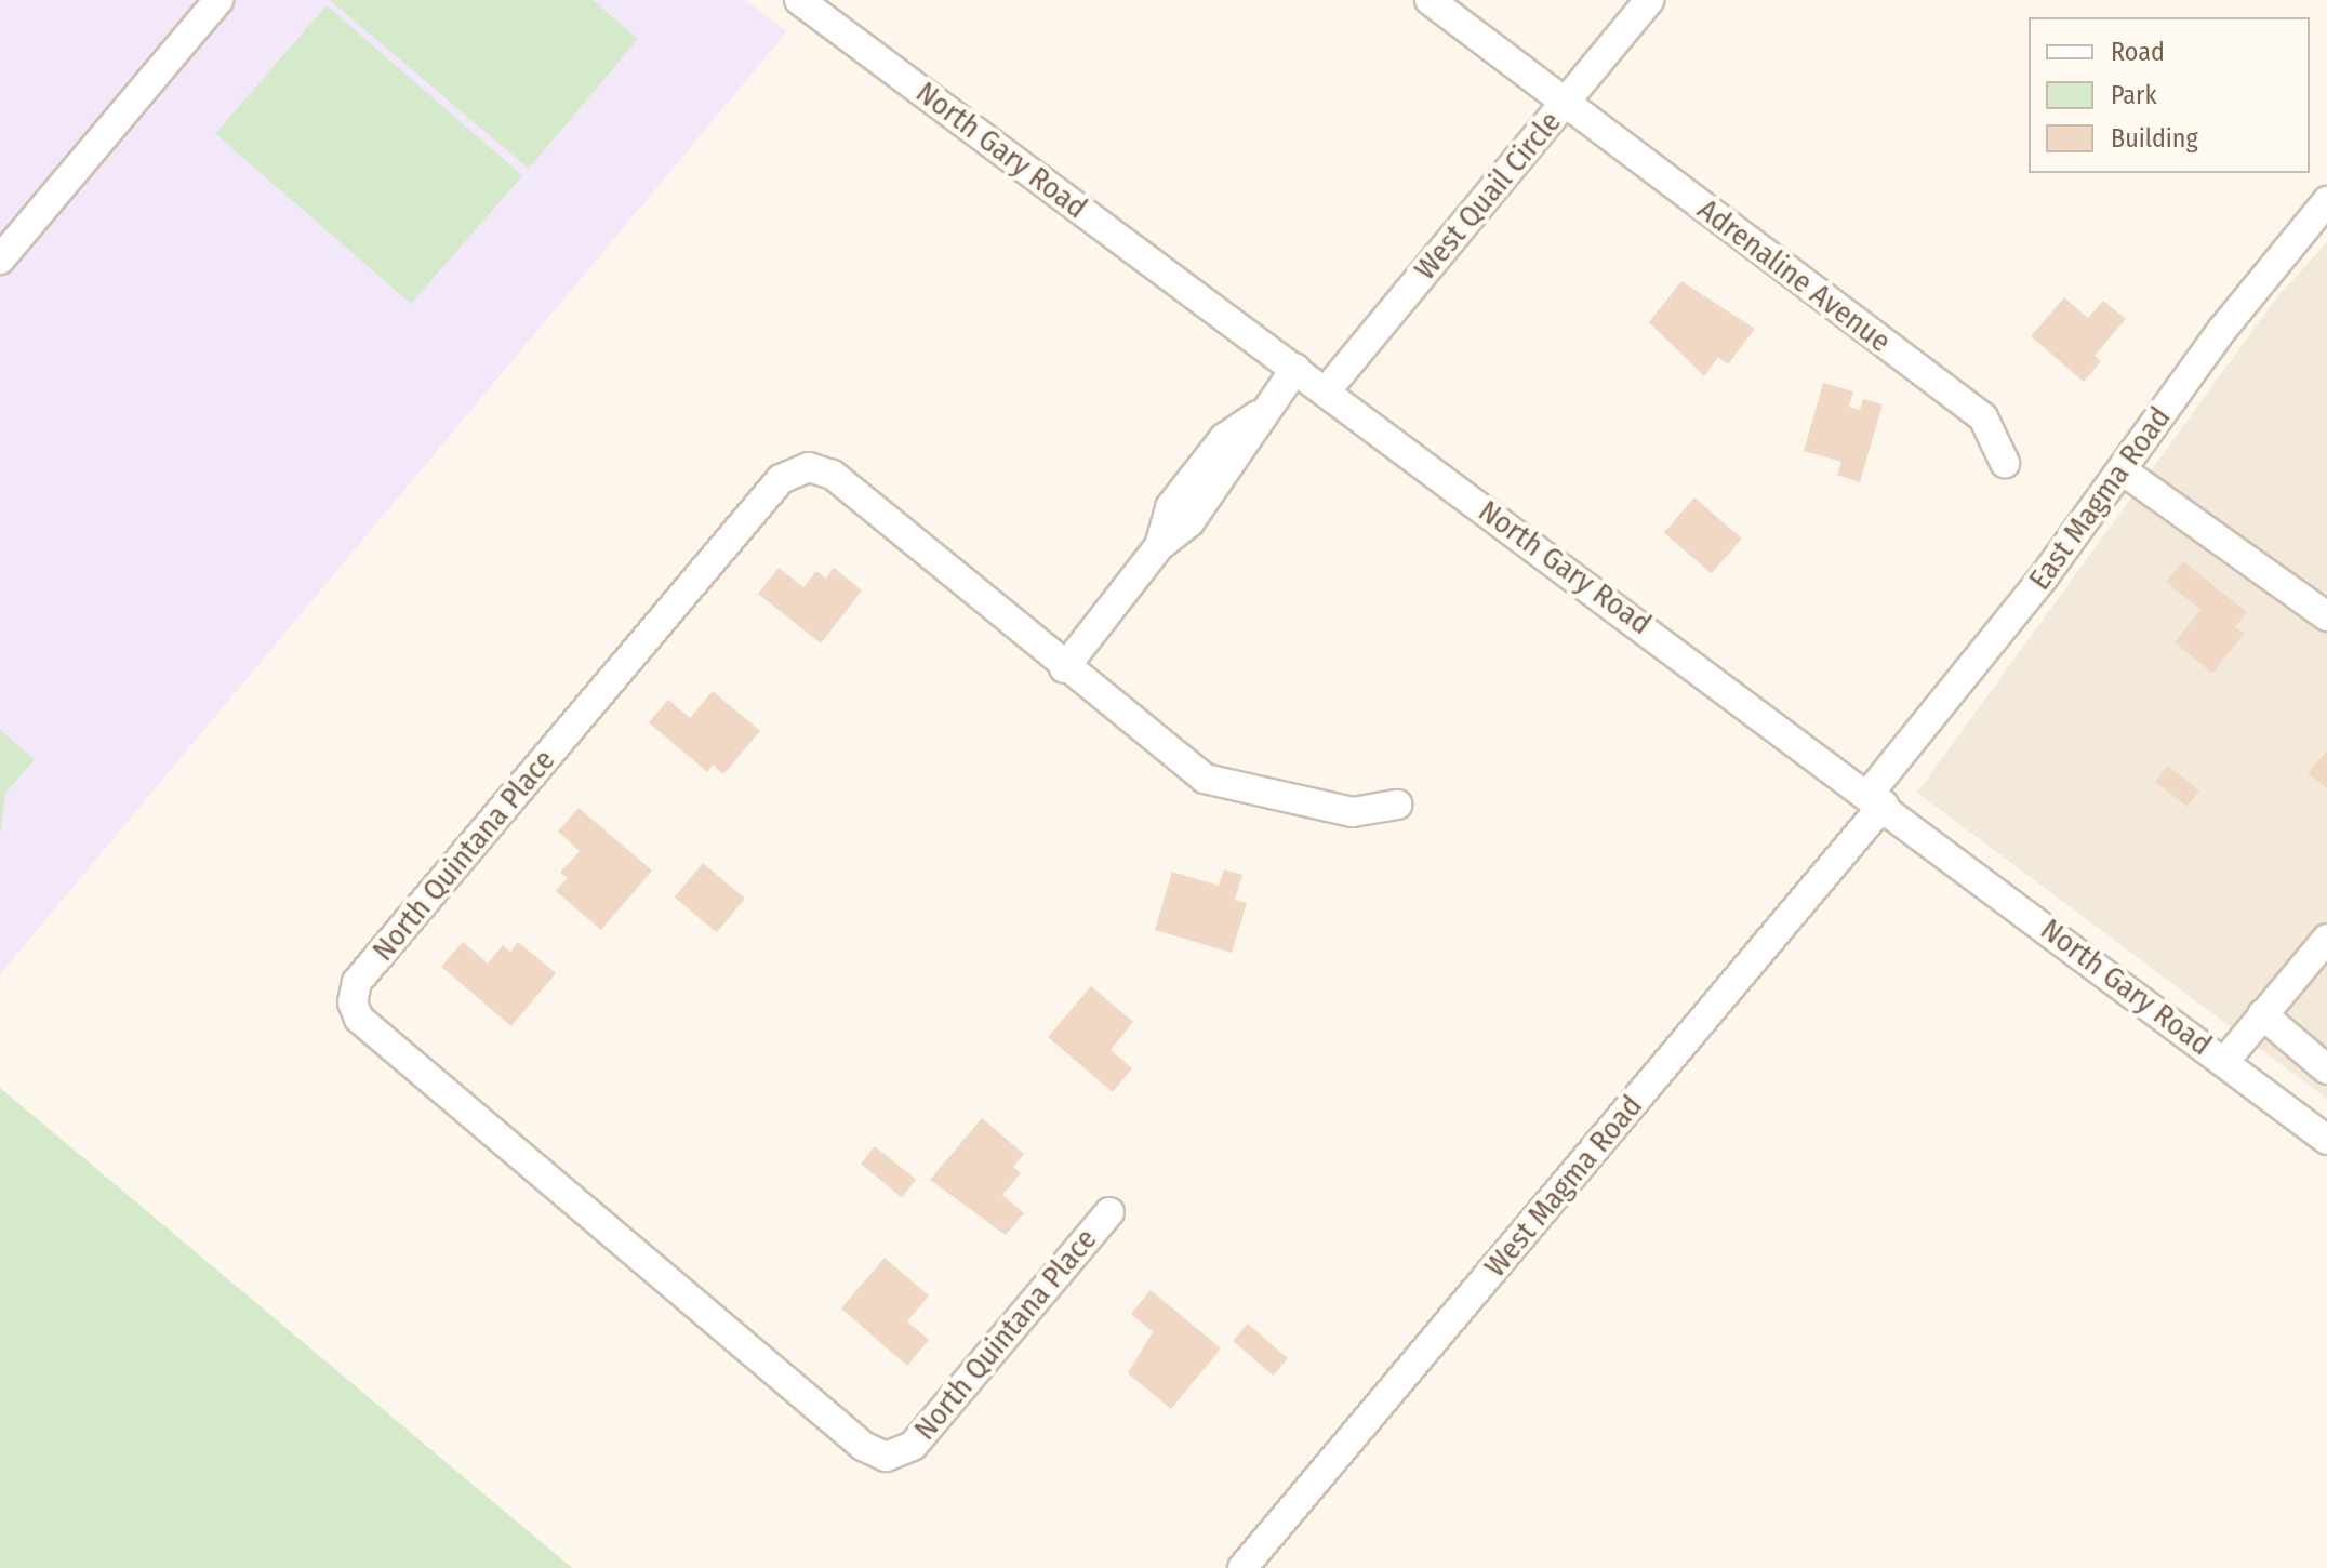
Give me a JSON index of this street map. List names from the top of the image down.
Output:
{
  "streets": {
    "street": [
      "North Gary Road",
      "West Quail Circle",
      "Adrenaline Avenue",
      "East Magma Road",
      "North Quintana Place",
      "West Magma Road"
    ]
  },
  "crossings": [
    ["North Gary Road", "West Quail Circle"],
    ["North Gary Road", "East Magma Road"],
    ["North Gary Road", "West Magma Road"],
    ["West Quail Circle", "Adrenaline Avenue"],
    ["East Magma Road", "West Magma Road"]
  ],
  "legend": ["Road", "Park", "Building"]
}
